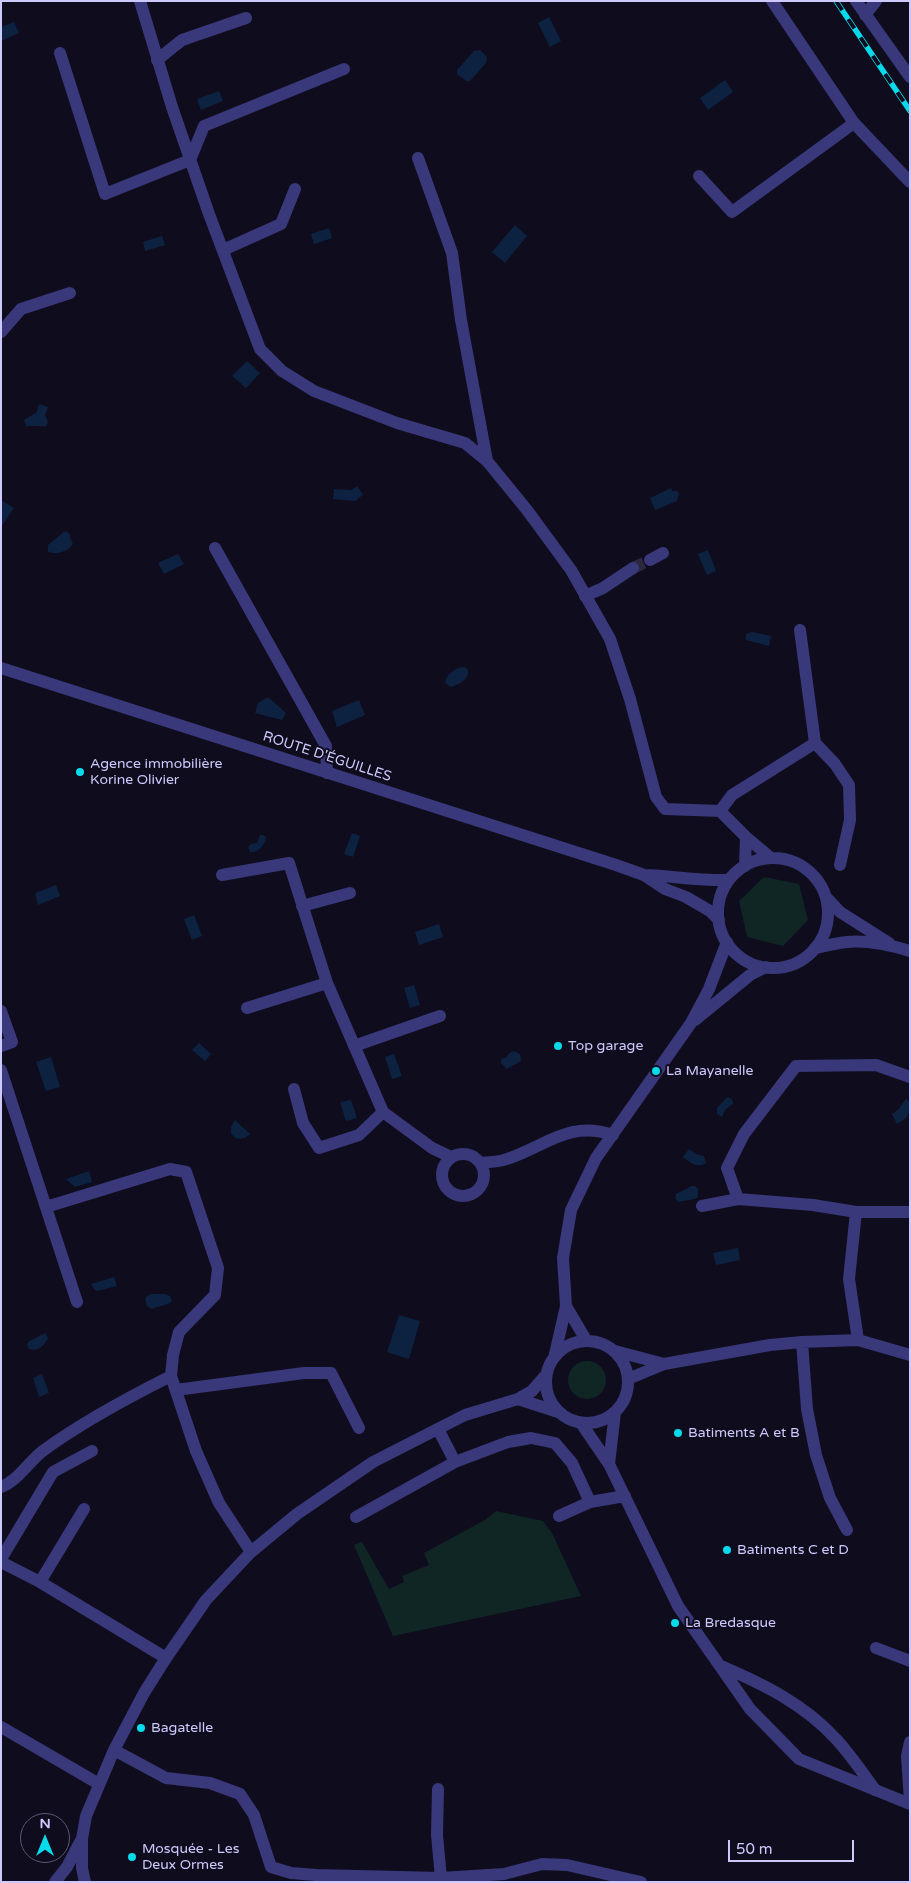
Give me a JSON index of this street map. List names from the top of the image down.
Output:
{
  "streets": {
    "street": ["ROUTE D'ÉGUILLES"]
  },
  "places": [
    "Agence immobilière Korine Olivier",
    "Top garage",
    "La Mayanelle",
    "Batiments A et B",
    "Batiments C et D",
    "La Bredasque",
    "Bagatelle",
    "Mosquée - Les Deux Ormes"
  ],
  "scale_bar": "50 m",
  "north": "top"
}
